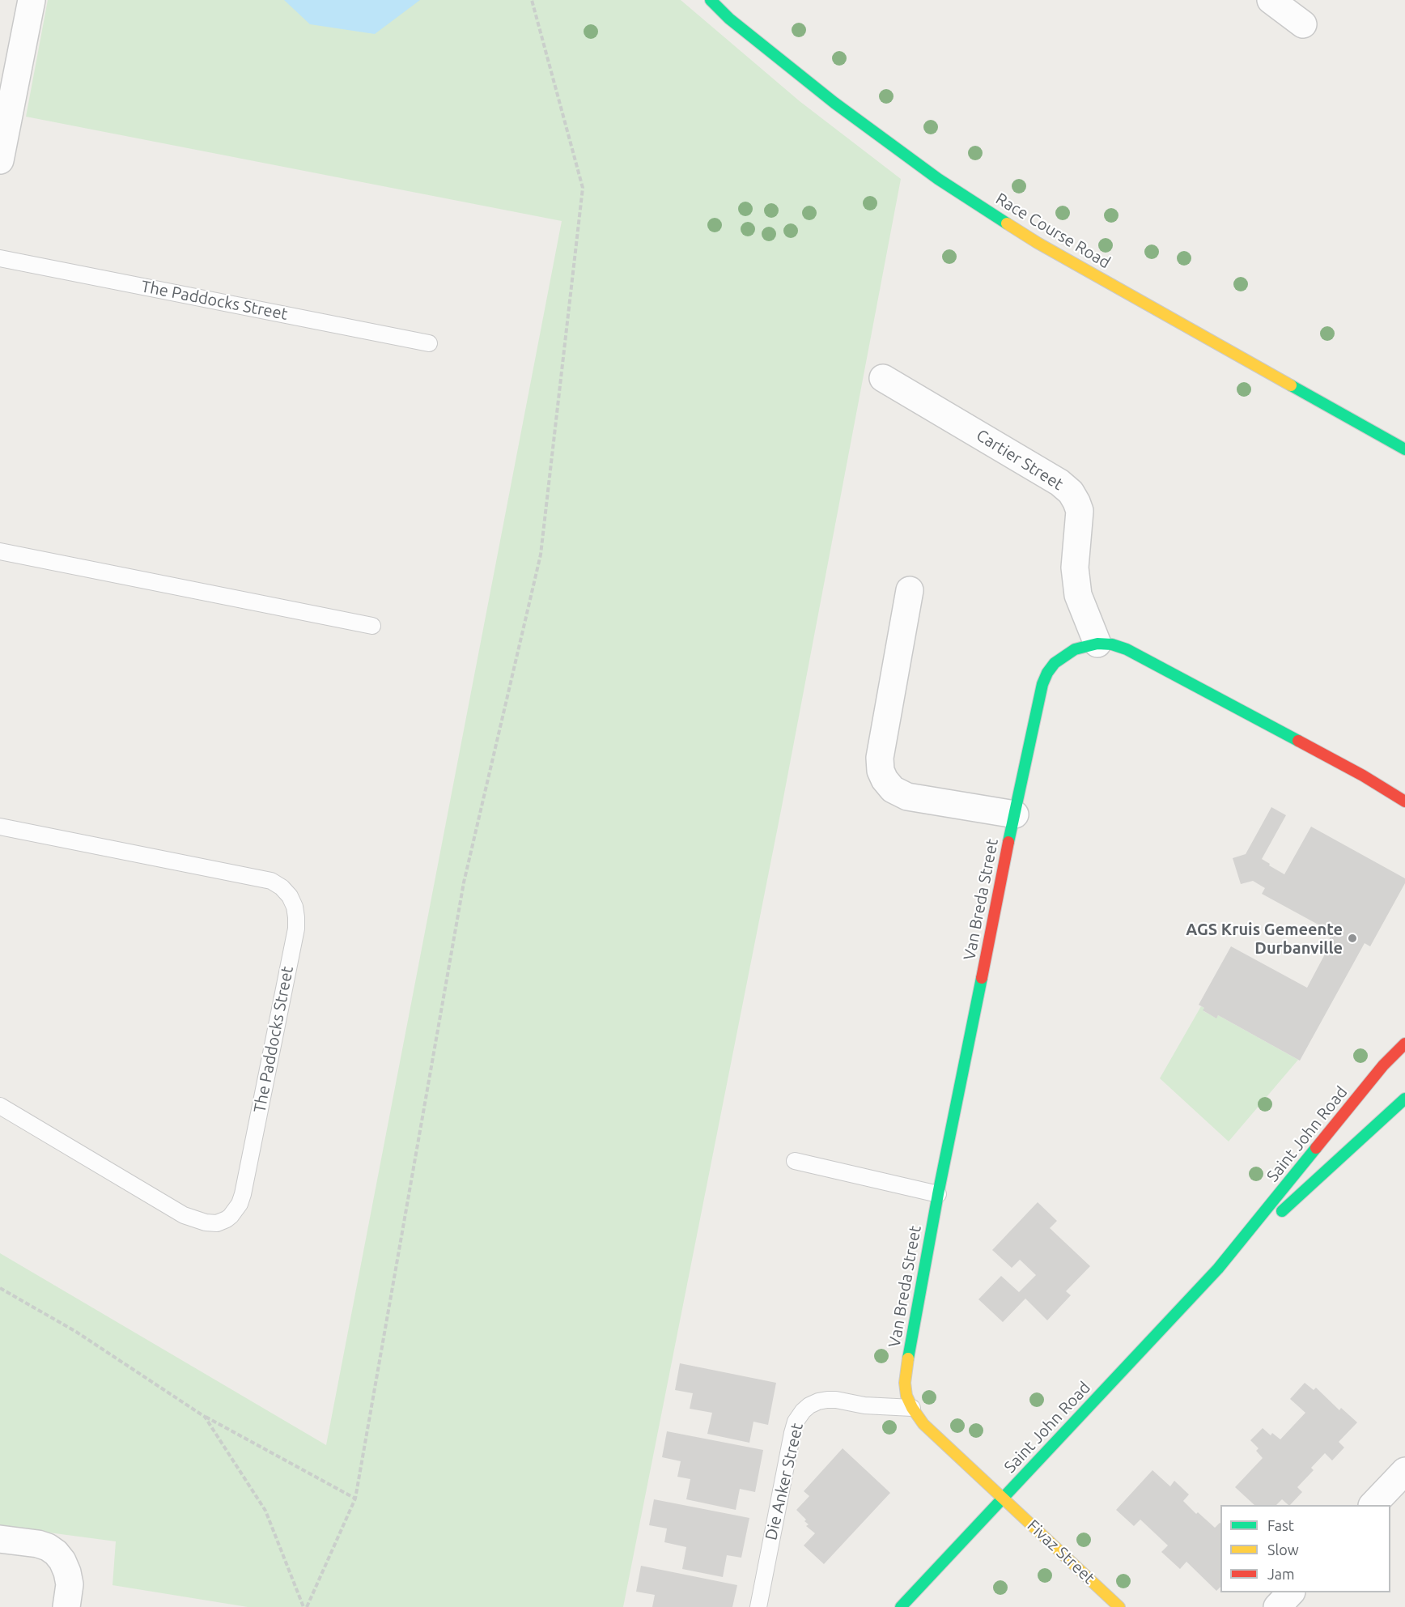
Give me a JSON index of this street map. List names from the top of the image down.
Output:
{
  "streets": {
    "main road": [
      "Race Course Road",
      "Van Breda Street",
      "Saint John Road",
      "Fivaz Street"
    ],
    "street": ["Cartier Street"],
    "lane": ["The Paddocks Street", "Die Anker Street"]
  },
  "crossings": [
    ["Cartier Street", "Van Breda Street"],
    ["Van Breda Street", "Saint John Road"],
    ["Van Breda Street", "Die Anker Street"],
    ["Van Breda Street", "Fivaz Street"],
    ["Saint John Road", "Fivaz Street"]
  ],
  "places": ["AGS Kruis Gemeente Durbanville"],
  "legend": ["Fast", "Slow", "Jam"]
}
